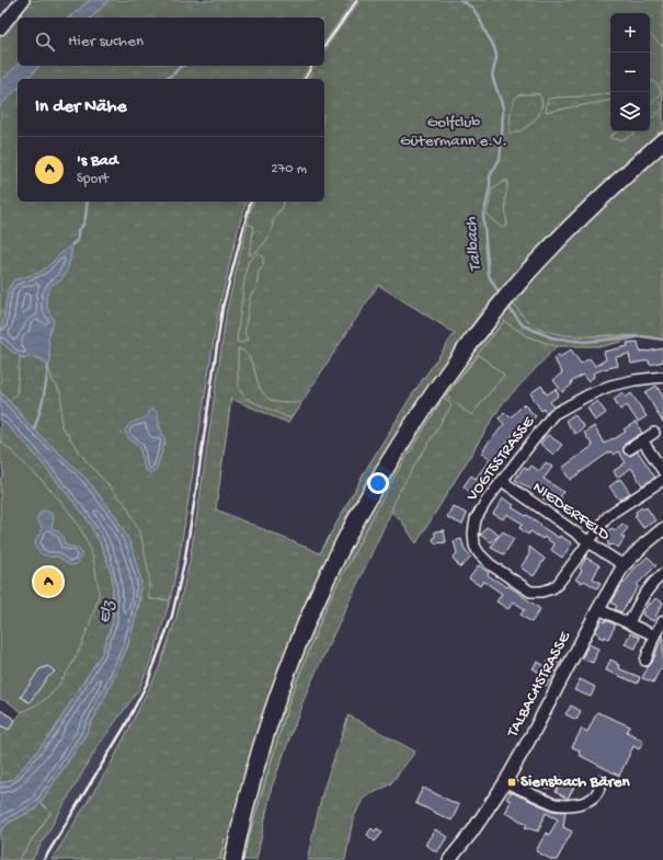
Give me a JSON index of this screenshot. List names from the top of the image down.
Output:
{
  "streets": {
    "street": ["VOGTSSTRASSE", "NIEDERFELD", "TALBACHSTRASSE"]
  },
  "crossings": [
    ["VOGTSSTRASSE", "NIEDERFELD"],
    ["NIEDERFELD", "TALBACHSTRASSE"]
  ],
  "water": ["Talbach", "Elz"],
  "parks": ["Golfclub Gütermann e.V."],
  "places": {
    "transit": ["Siensbach Bären"]
  },
  "page": {
    "map_buttons": ["+", "−"],
    "search": "Hier suchen",
    "heading": "In der Nähe",
    "list": [
      {
        "mark": "A",
        "name": "'s Bad",
        "note": "Sport",
        "value": "270 m"
      }
    ],
    "pins": "A"
  }
}
